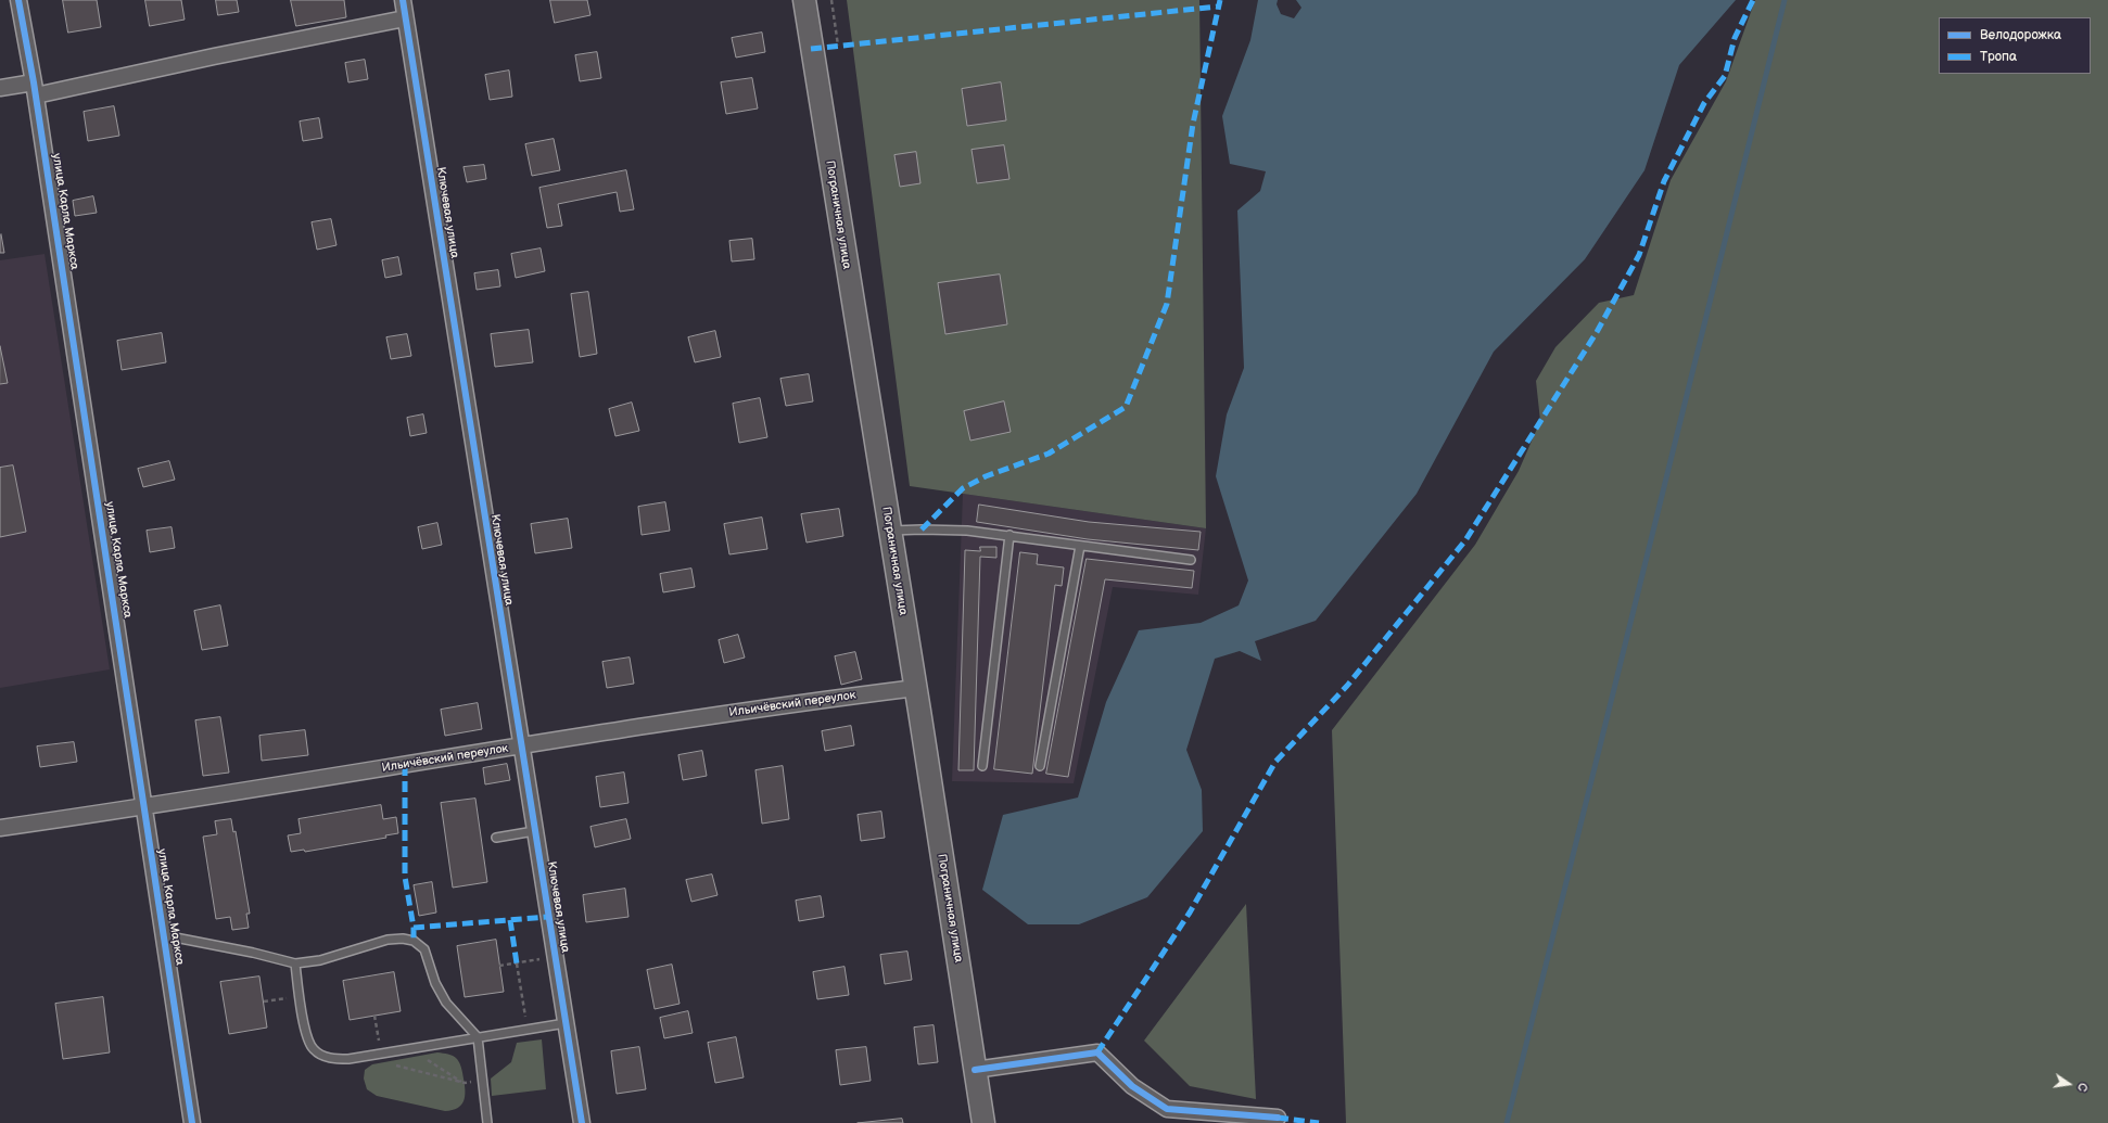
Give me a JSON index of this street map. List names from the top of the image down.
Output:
{
  "streets": {
    "main road": ["Пограничная улица"],
    "street": ["улица Карла Маркса", "Ключевая улица", "Ильичёвский переулок"]
  },
  "crossings": [
    ["улица Карла Маркса", "Ильичёвский переулок"],
    ["Ключевая улица", "Ильичёвский переулок"],
    ["Пограничная улица", "Ильичёвский переулок"]
  ],
  "legend": ["Велодорожка", "Тропа"],
  "north": "right"
}
